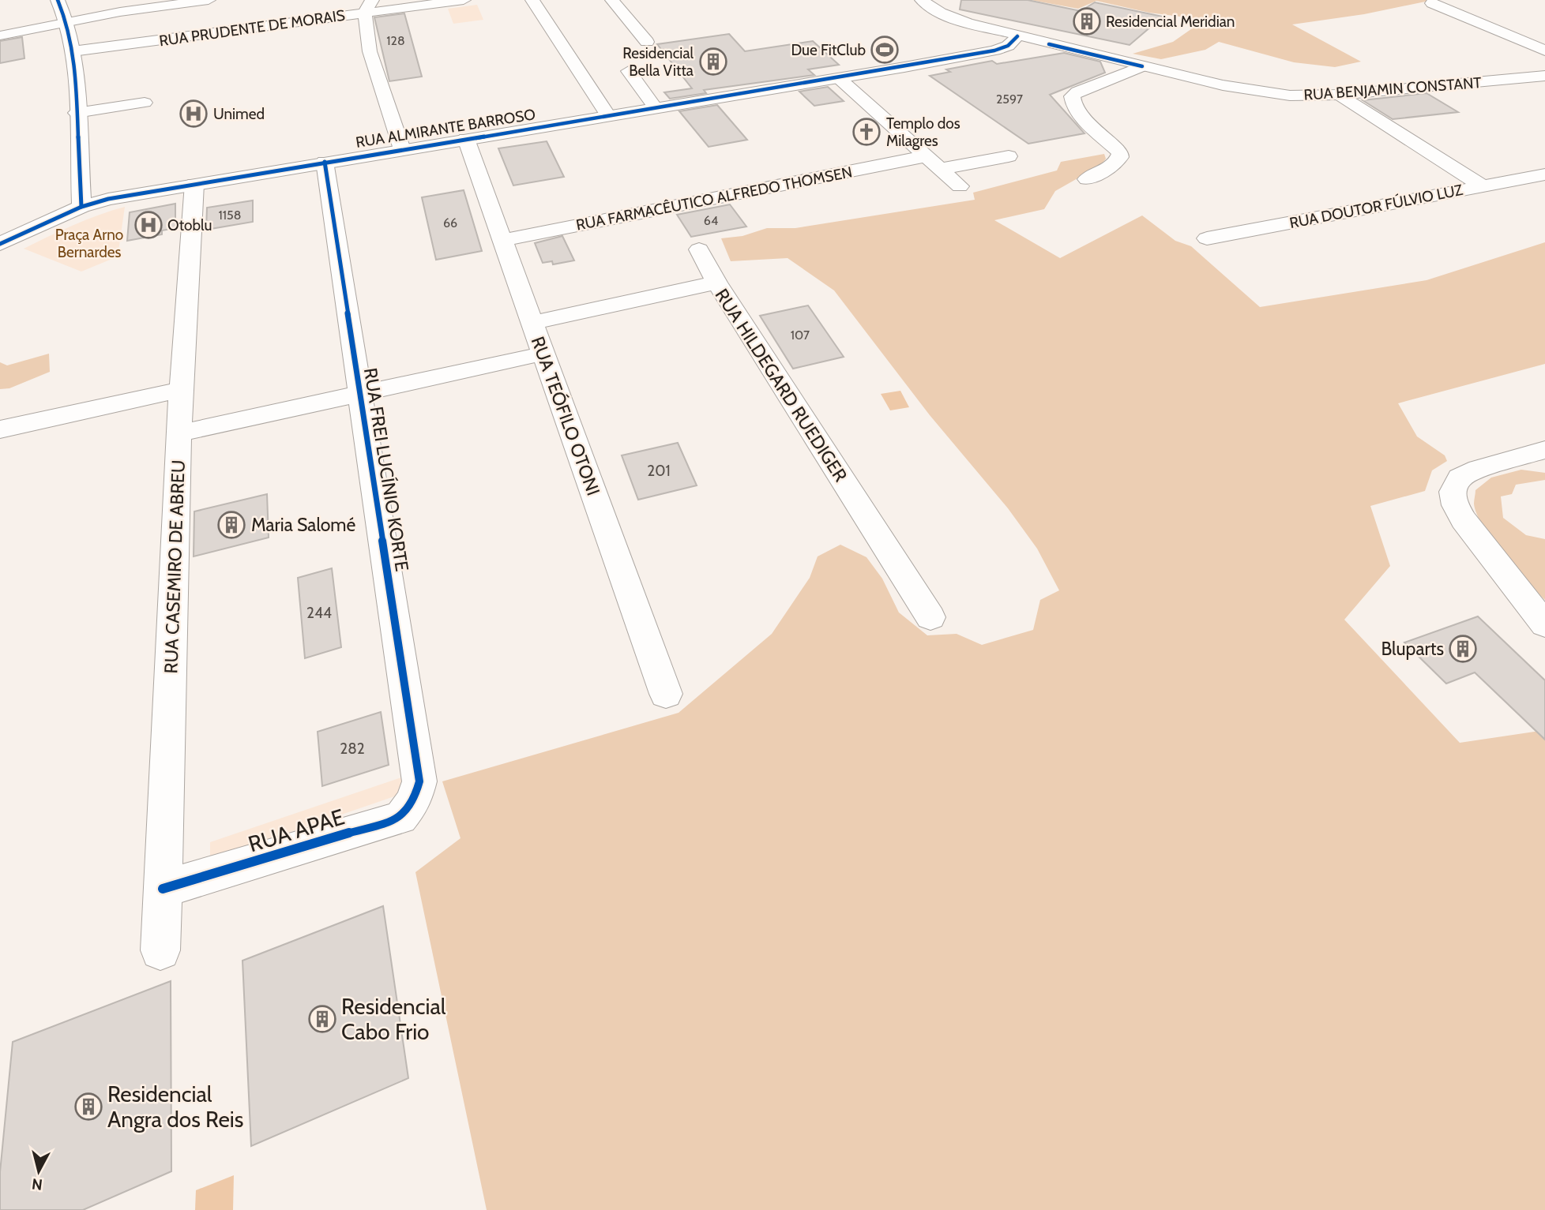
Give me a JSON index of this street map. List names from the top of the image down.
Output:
{
  "streets": {
    "street": [
      "RUA PRUDENTE DE MORAIS",
      "RUA BENJAMIN CONSTANT",
      "RUA ALMIRANTE BARROSO",
      "RUA FARMACÊUTICO ALFREDO THOMSEN",
      "RUA DOUTOR FÚLVIO LUZ",
      "RUA HILDEGARD RUEDIGER",
      "RUA TEÓFILO OTONI",
      "RUA FREI LUCÍNIO KORTE",
      "RUA CASEMIRO DE ABREU",
      "RUA APAE"
    ]
  },
  "crossings": [
    ["RUA BENJAMIN CONSTANT", "RUA ALMIRANTE BARROSO"],
    ["RUA ALMIRANTE BARROSO", "RUA TEÓFILO OTONI"],
    ["RUA ALMIRANTE BARROSO", "RUA FREI LUCÍNIO KORTE"],
    ["RUA ALMIRANTE BARROSO", "RUA CASEMIRO DE ABREU"],
    ["RUA FARMACÊUTICO ALFREDO THOMSEN", "RUA TEÓFILO OTONI"],
    ["RUA HILDEGARD RUEDIGER", "RUA TEÓFILO OTONI"],
    ["RUA FREI LUCÍNIO KORTE", "RUA APAE"],
    ["RUA CASEMIRO DE ABREU", "RUA APAE"]
  ],
  "parks": ["Praça Arno Bernardes"],
  "places": {
    "building": [
      "Residencial Meridian",
      "Residencial Bella Vitta",
      "Maria Salomé",
      "Bluparts",
      "Residencial Cabo Frio",
      "Residencial Angra dos Reis"
    ],
    "sports": ["Due FitClub"],
    "hospital": ["Unimed", "Otoblu"],
    "church": ["Templo dos Milagres"]
  },
  "house_numbers": [
    "128",
    "2597",
    "1158",
    "64",
    "66",
    "107",
    "201",
    "244",
    "282"
  ],
  "north": "bottom"
}
